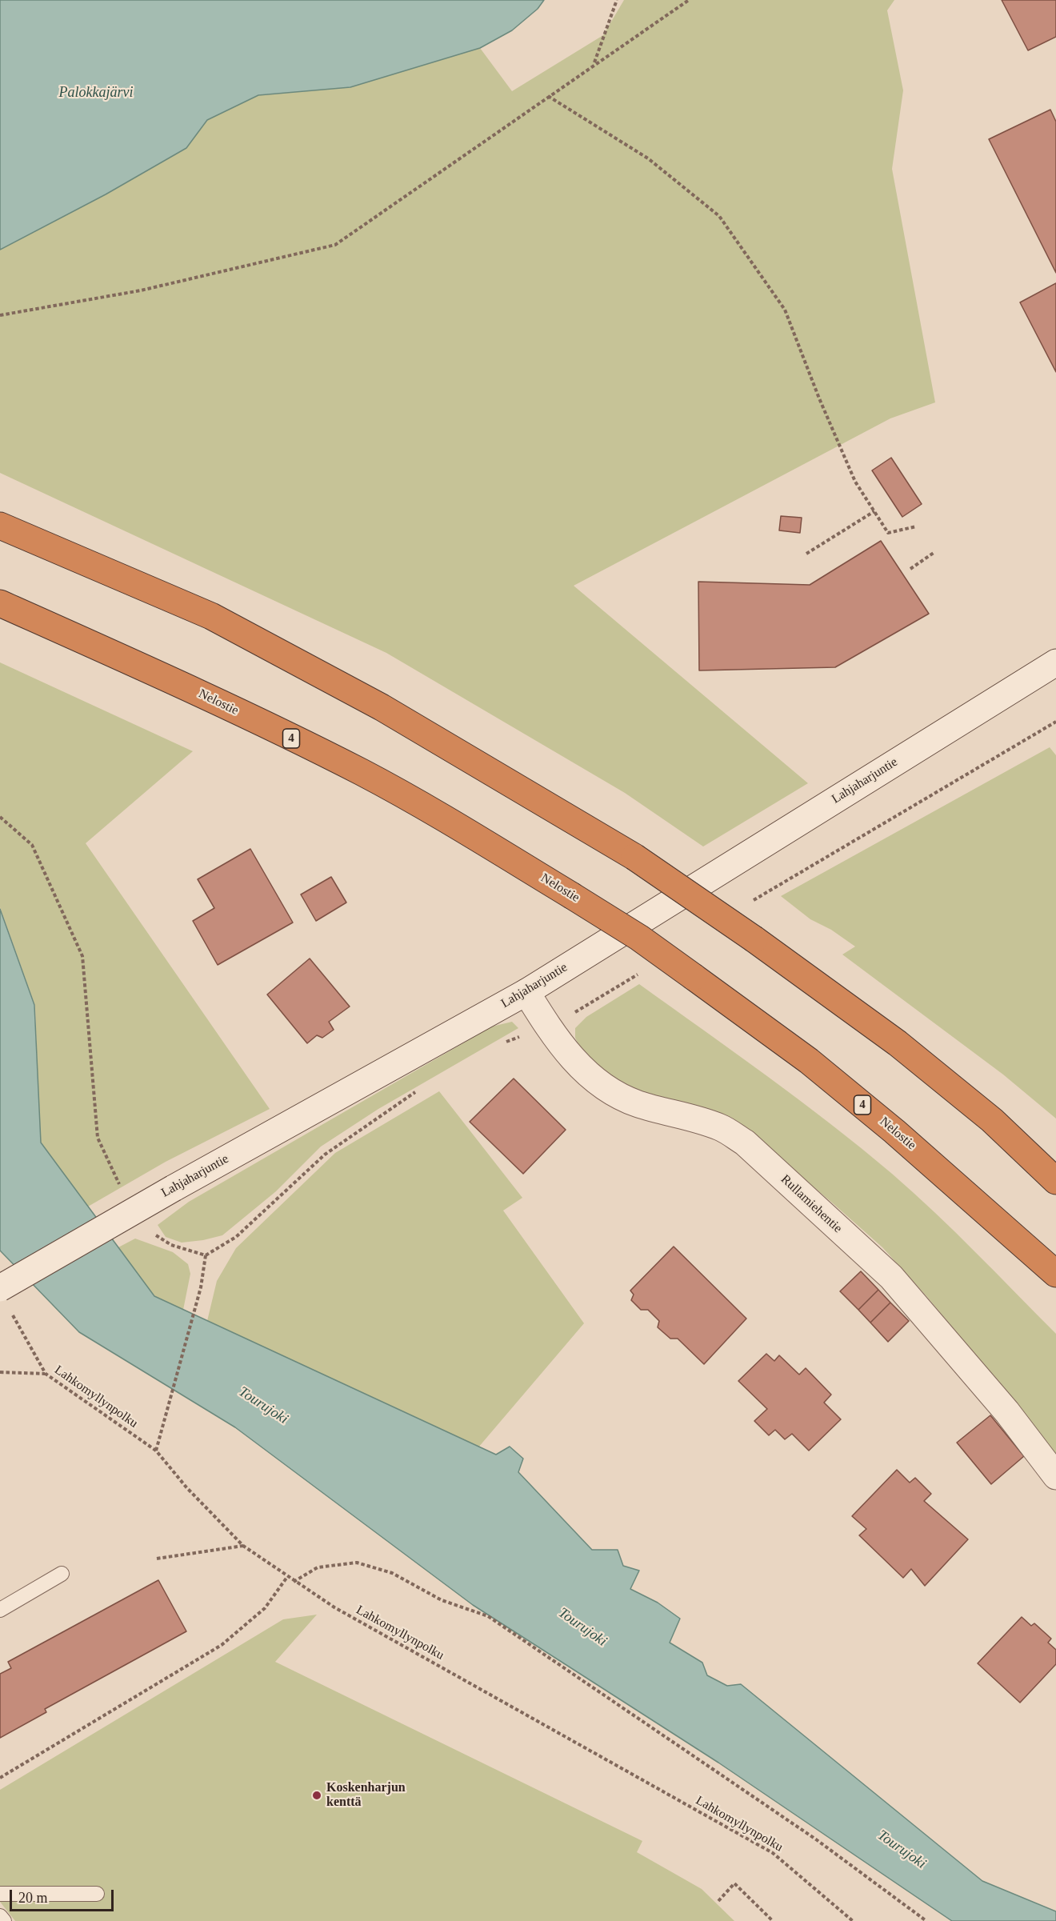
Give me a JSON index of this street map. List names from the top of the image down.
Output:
{
  "streets": {
    "highway": ["Nelostie", "4"],
    "street": ["Lahjaharjuntie", "Rullamiehentie"],
    "path": ["Lahkomyllynpolku"]
  },
  "crossings": [
    ["Lahjaharjuntie", "Rullamiehentie"],
    ["Lahjaharjuntie", "Lahkomyllynpolku"]
  ],
  "water": ["Palokkajärvi", "Tourujoki"],
  "places": ["Koskenharjun kenttä"],
  "scale_bar": "20 m"
}
